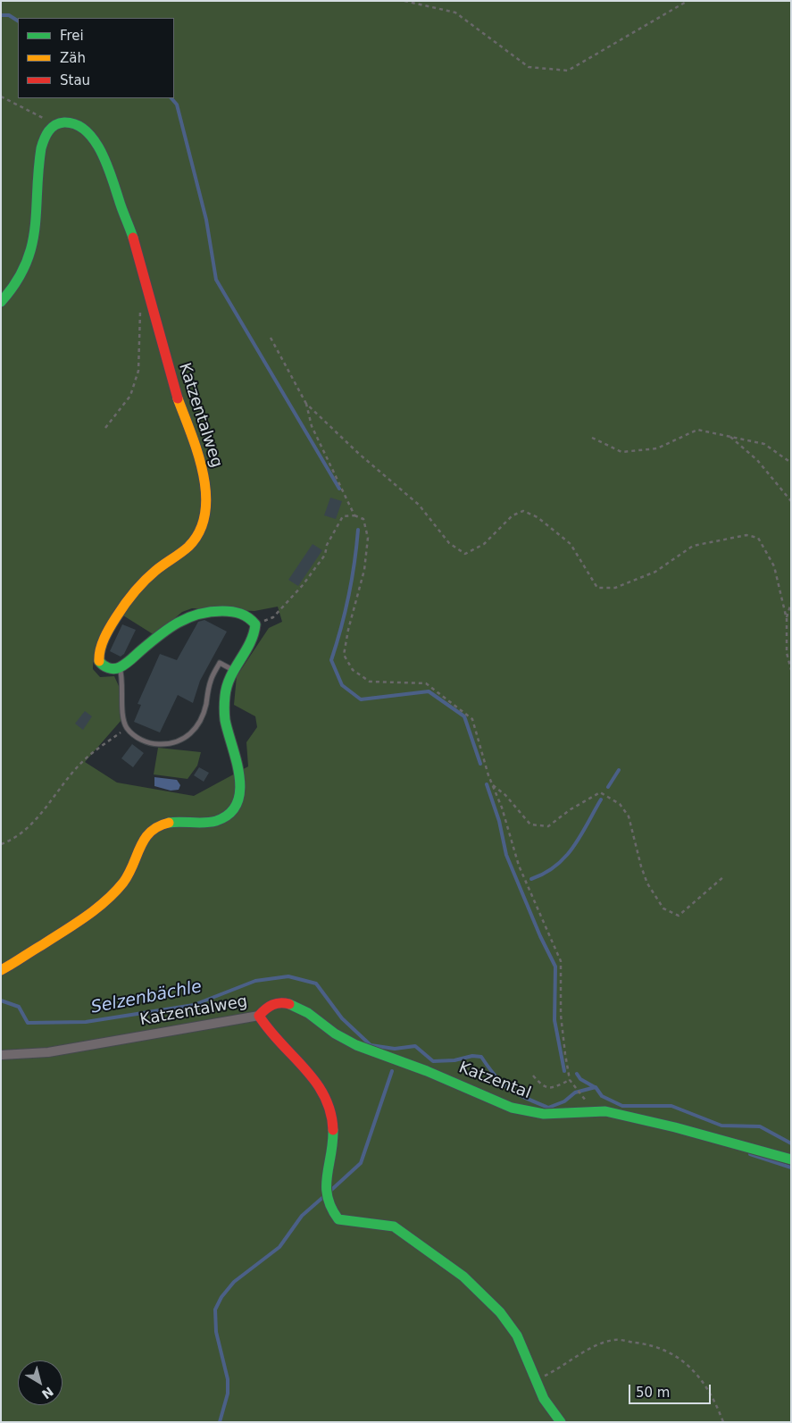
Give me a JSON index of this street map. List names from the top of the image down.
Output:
{
  "streets": {
    "street": ["Katzentalweg", "Katzental"]
  },
  "crossings": [
    ["Katzentalweg", "Katzental"]
  ],
  "water": ["Selzenbächle"],
  "legend": ["Frei", "Zäh", "Stau"],
  "scale_bar": "50 m",
  "north": "bottom right"
}
